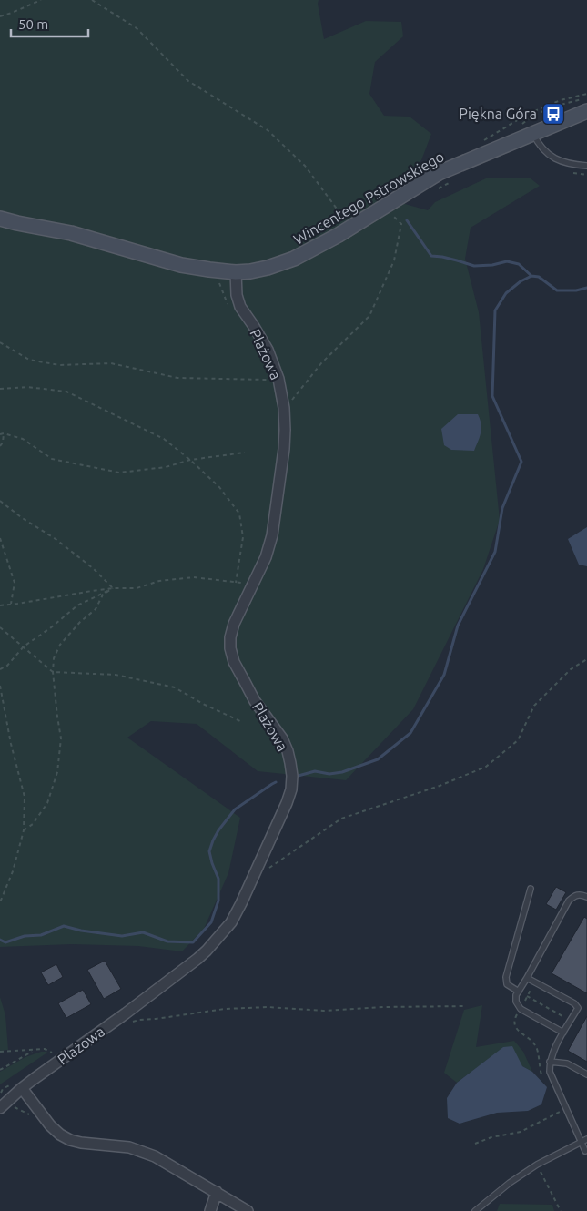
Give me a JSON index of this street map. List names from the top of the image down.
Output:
{
  "streets": {
    "street": ["Wincentego Pstrowskiego", "Plażowa"]
  },
  "crossings": [
    ["Wincentego Pstrowskiego", "Plażowa"]
  ],
  "places": {
    "bus stop": ["Piękna Góra"]
  },
  "scale_bar": "50 m"
}
